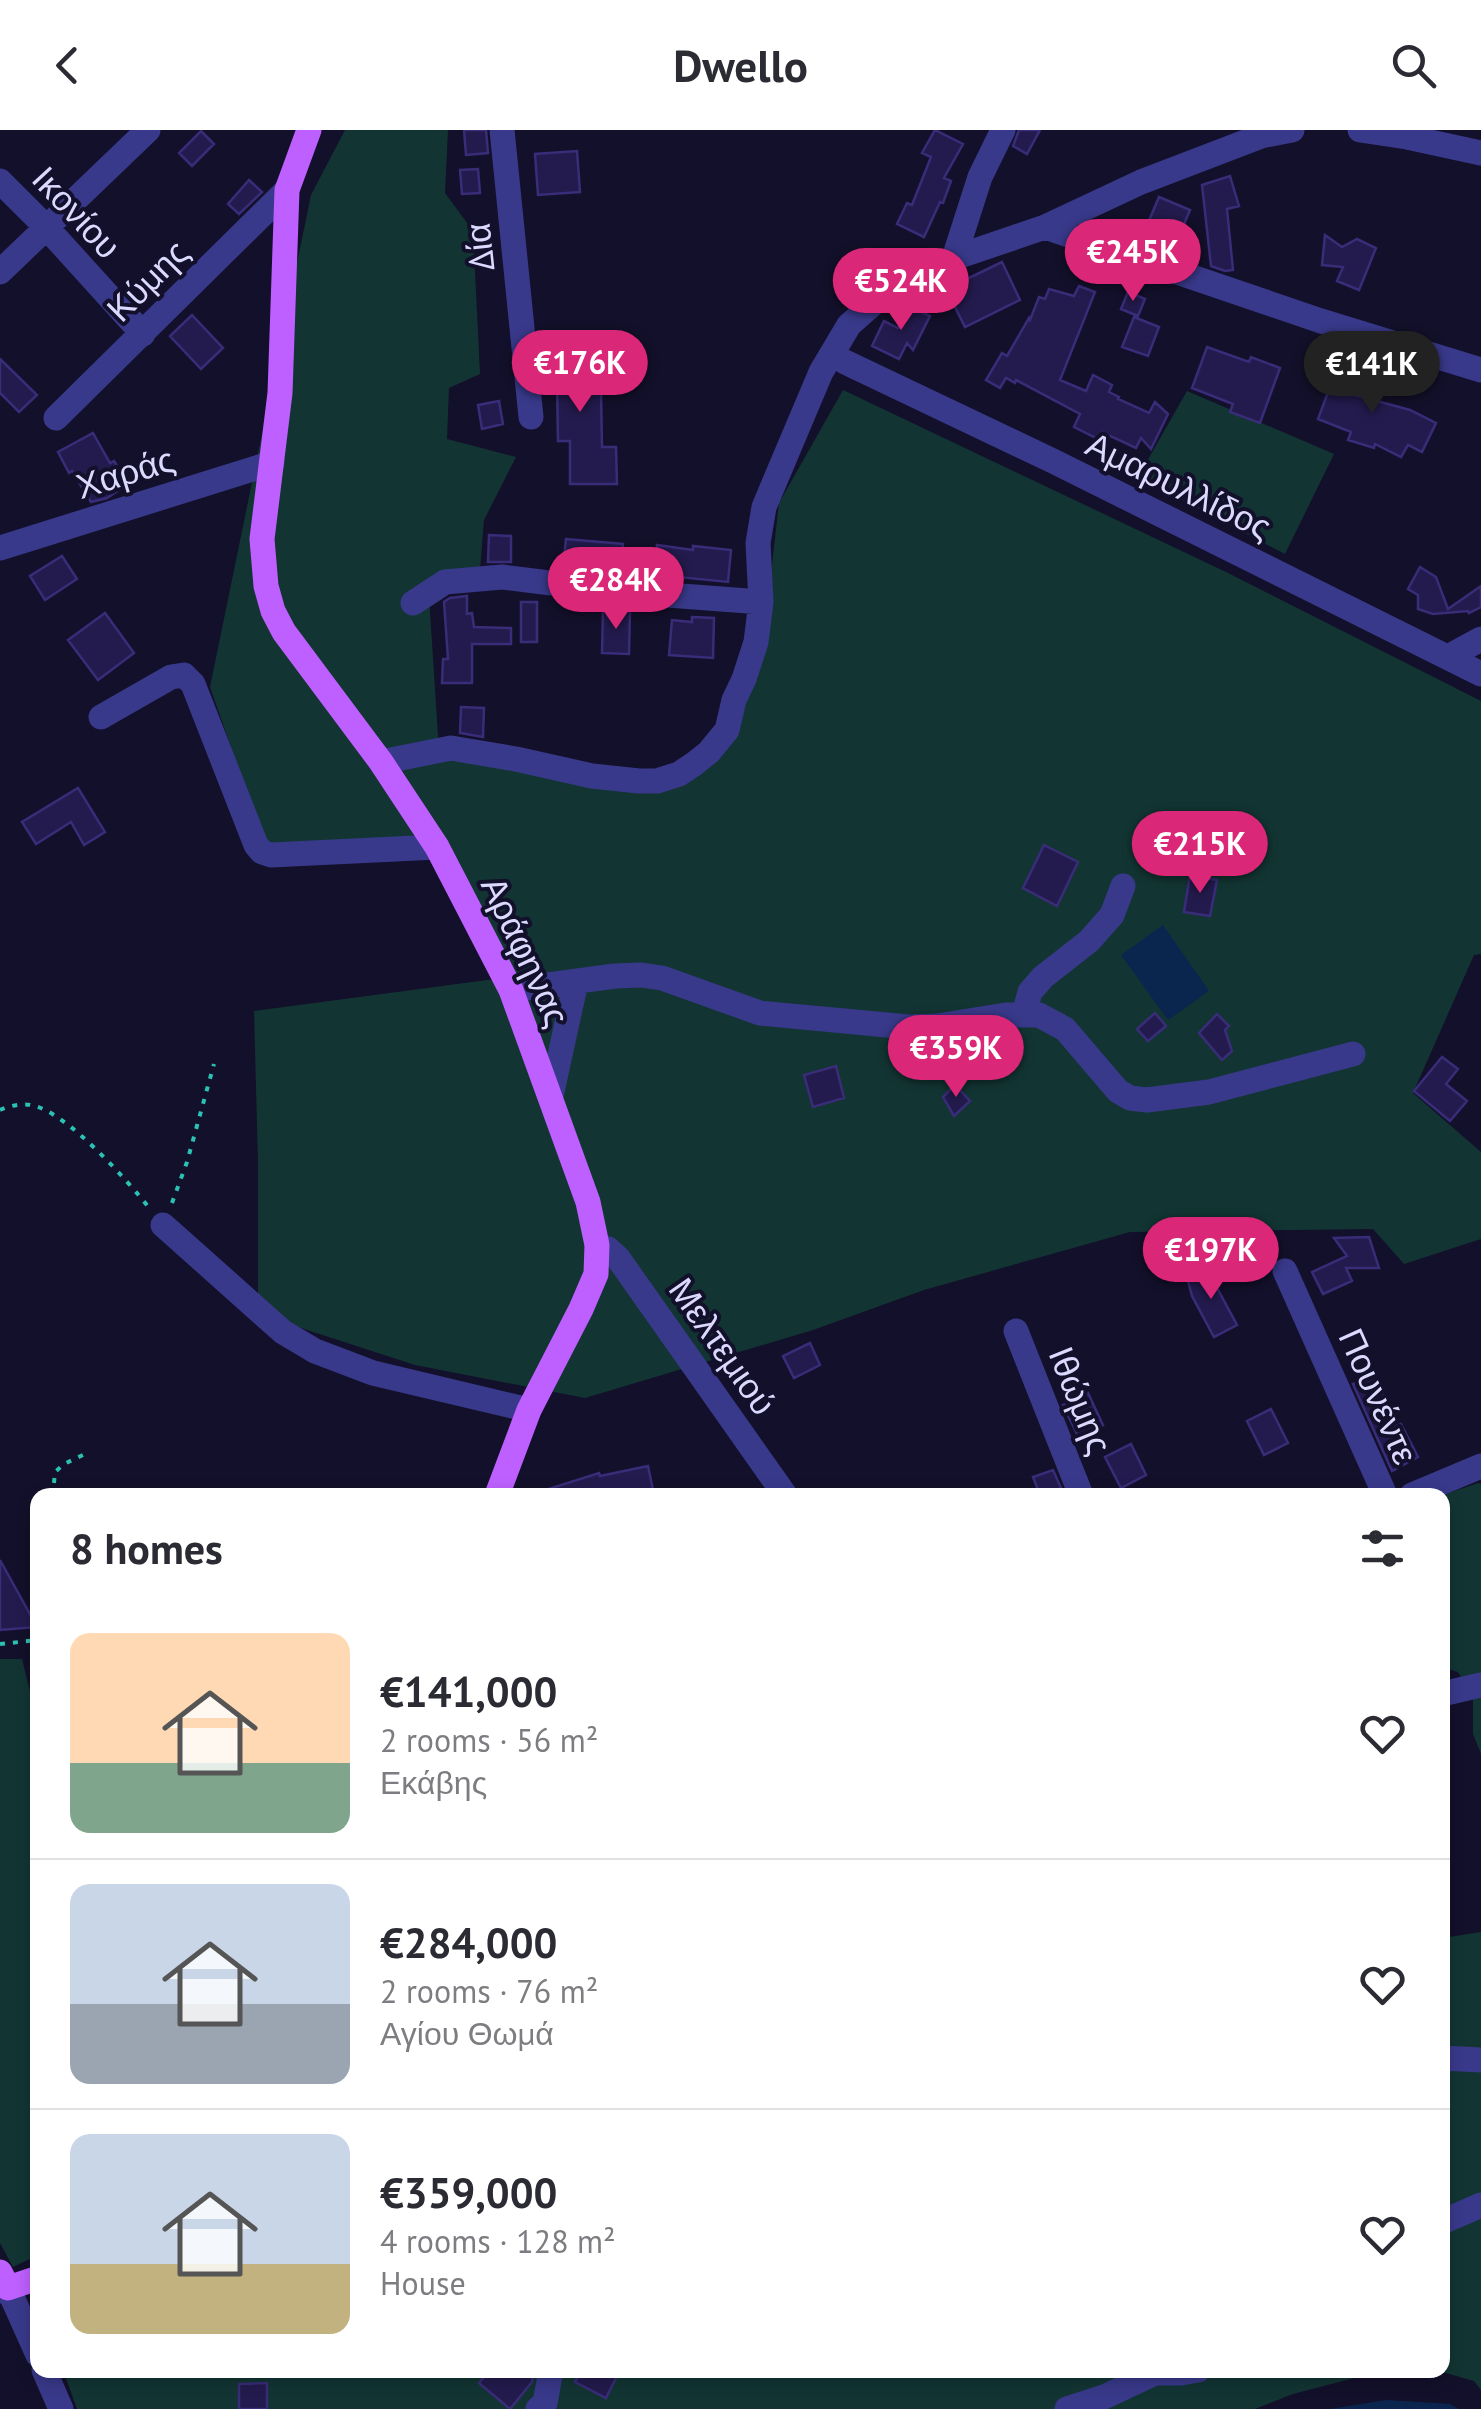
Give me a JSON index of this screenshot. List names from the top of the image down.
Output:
{
  "streets": {
    "main road": ["Αράφηνας"],
    "street": [
      "Ικονίου",
      "Δία",
      "Κύμης",
      "Χαράς",
      "Αμαρυλλίδος",
      "Μελτεμιού",
      "Πουνέντε",
      "Ιθώμης"
    ]
  },
  "crossings": [
    ["Ικονίου", "Κύμης"],
    ["Κύμης", "Αράφηνας"],
    ["Χαράς", "Αράφηνας"],
    ["Αράφηνας", "Μελτεμιού"]
  ],
  "page": {
    "header": "Dwello",
    "price": [
      "€245K",
      "€524K",
      "€176K",
      "€141K",
      "€284K",
      "€215K",
      "€359K",
      "€197K"
    ],
    "heading": "8 homes",
    "list": [
      {
        "name": "€141,000",
        "note": "2 rooms · 56 m² · Εκάβης"
      },
      {
        "name": "€284,000",
        "note": "2 rooms · 76 m² · Αγίου Θωμά"
      },
      {
        "name": "€359,000",
        "note": "4 rooms · 128 m² · House"
      }
    ]
  }
}
